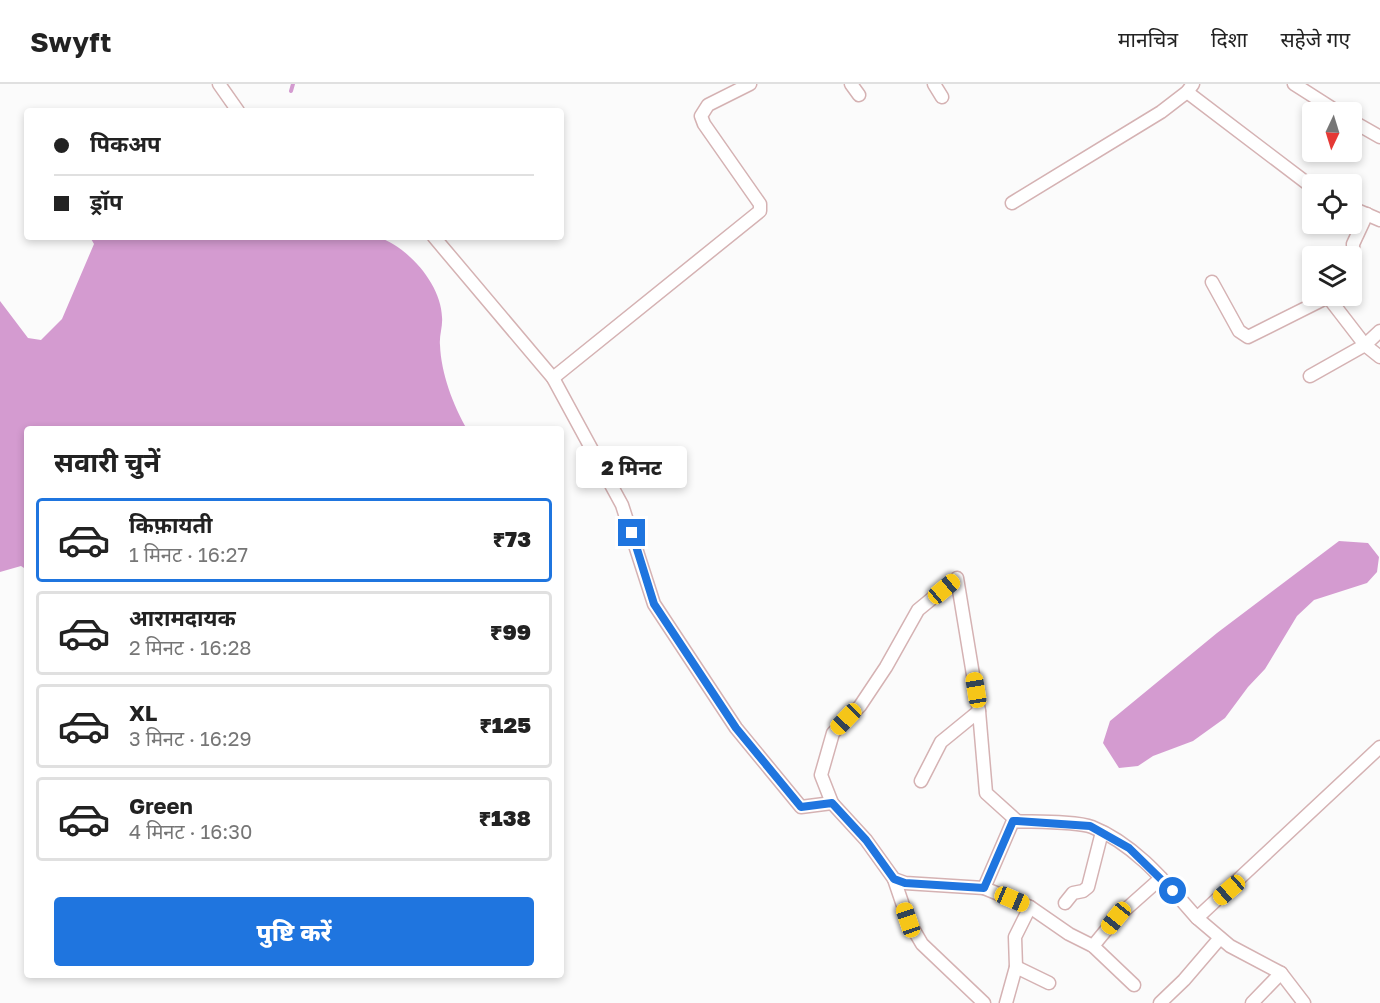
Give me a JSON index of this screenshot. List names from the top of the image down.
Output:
{
  "north": "bottom",
  "page": {
    "header": "Swyft",
    "nav": ["मानचित्र", "दिशा", "सहेजे गए"],
    "banner": ["पिकअप", "ड्रॉप"],
    "heading": "सवारी चुनें",
    "bubble": "2 मिनट",
    "list": [
      {
        "name": "किफ़ायती",
        "note": "1 मिनट · 16:27",
        "value": "₹73"
      },
      {
        "name": "आरामदायक",
        "note": "2 मिनट · 16:28",
        "value": "₹99"
      },
      {
        "name": "XL",
        "note": "3 मिनट · 16:29",
        "value": "₹125"
      },
      {
        "name": "Green",
        "note": "4 मिनट · 16:30",
        "value": "₹138"
      }
    ],
    "buttons": "पुष्टि करें"
  }
}
